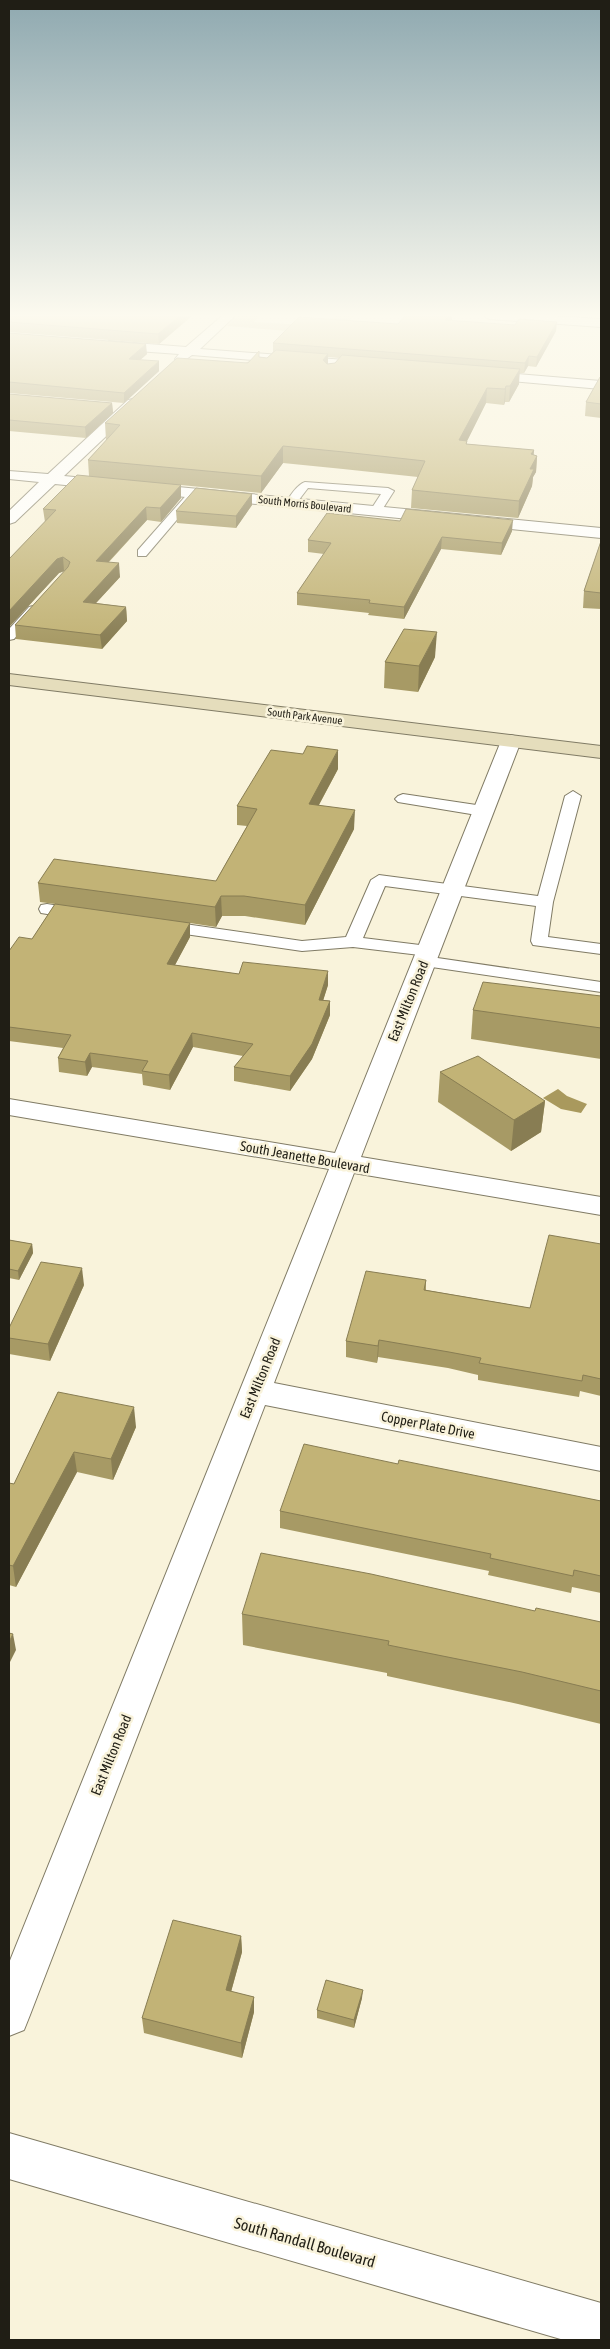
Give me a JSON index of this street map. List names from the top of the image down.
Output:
{
  "streets": {
    "main road": ["South Park Avenue"],
    "street": [
      "South Morris Boulevard",
      "East Milton Road",
      "South Jeanette Boulevard",
      "Copper Plate Drive",
      "South Randall Boulevard"
    ]
  },
  "crossings": [
    ["South Park Avenue", "East Milton Road"],
    ["East Milton Road", "South Jeanette Boulevard"],
    ["East Milton Road", "Copper Plate Drive"]
  ]
}
